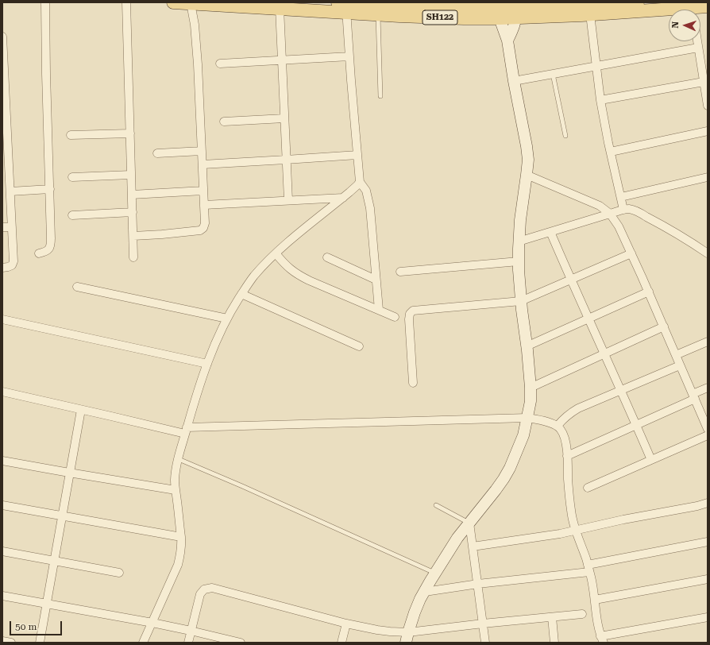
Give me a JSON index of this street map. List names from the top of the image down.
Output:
{
  "streets": {
    "main road": ["SH122"]
  },
  "scale_bar": "50 m",
  "north": "left"
}
